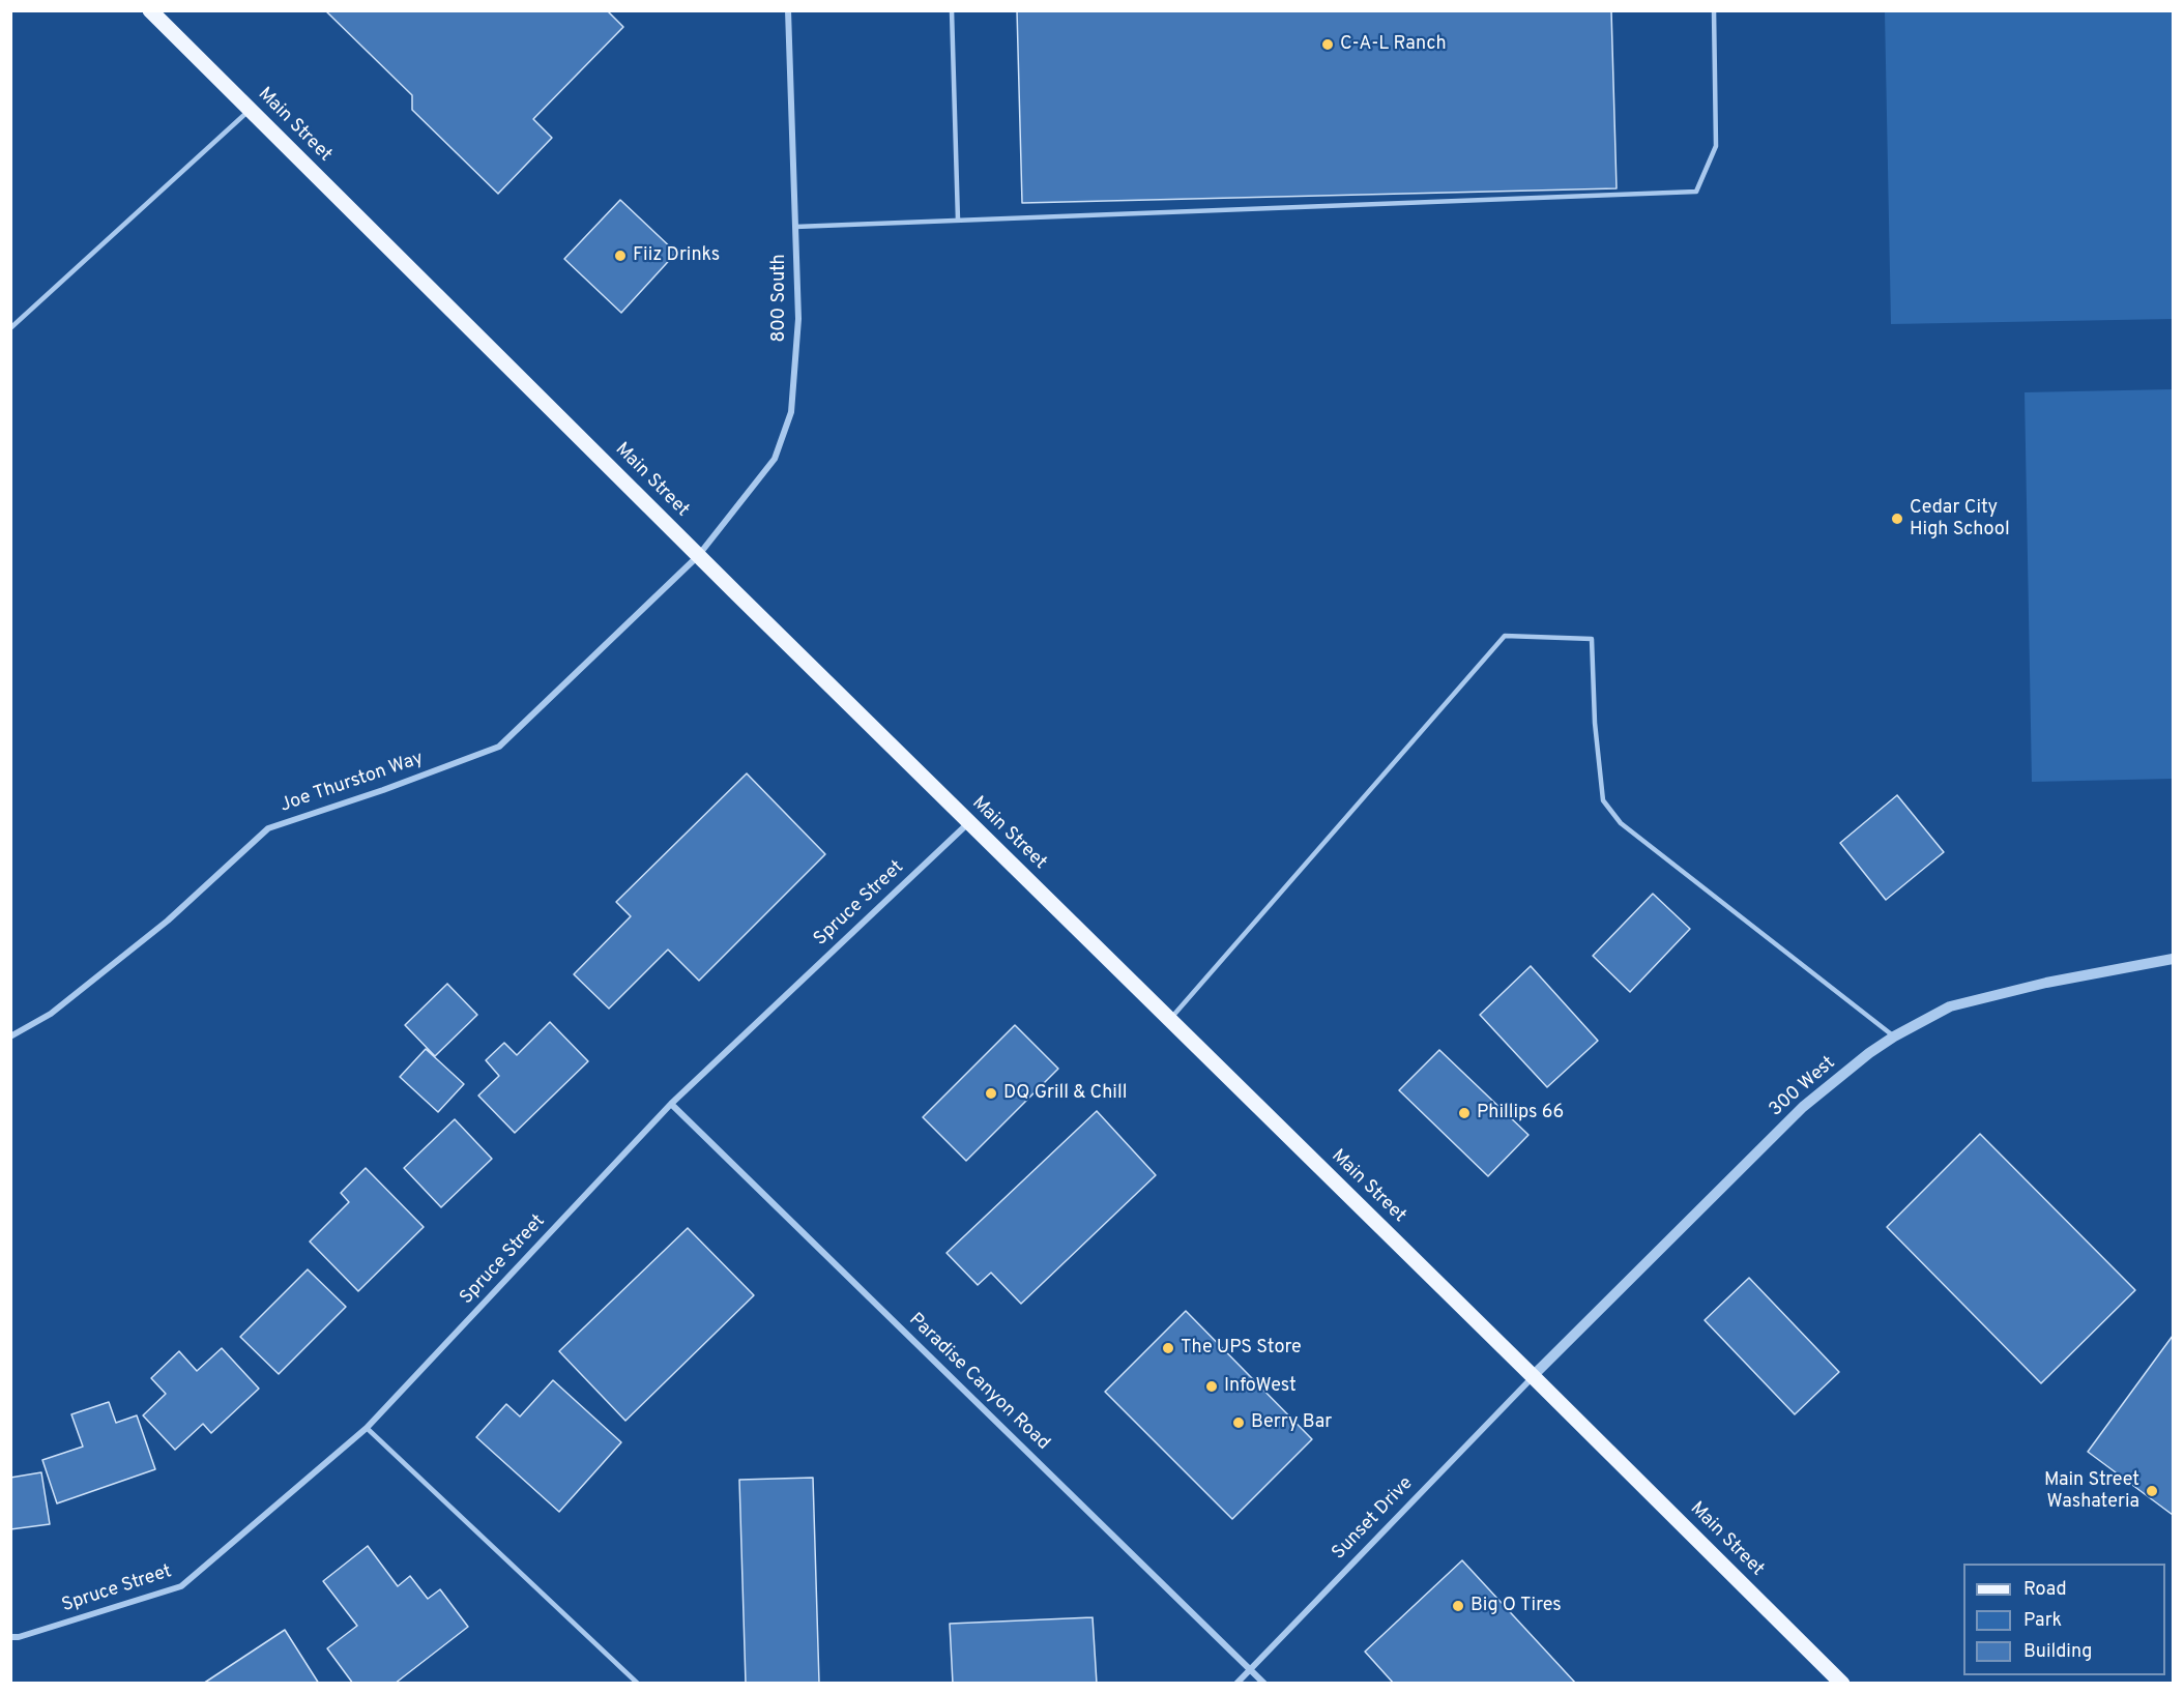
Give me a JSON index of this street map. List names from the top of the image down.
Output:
{
  "streets": {
    "main road": ["Main Street"],
    "street": [
      "800 South",
      "Joe Thurston Way",
      "Spruce Street",
      "300 West",
      "Paradise Canyon Road",
      "Sunset Drive"
    ]
  },
  "crossings": [
    ["Main Street", "800 South"],
    ["Main Street", "Joe Thurston Way"],
    ["Main Street", "Spruce Street"],
    ["Main Street", "300 West"],
    ["Main Street", "Sunset Drive"],
    ["800 South", "Joe Thurston Way"],
    ["Spruce Street", "Paradise Canyon Road"],
    ["300 West", "Sunset Drive"],
    ["Paradise Canyon Road", "Sunset Drive"]
  ],
  "places": [
    "C-A-L Ranch",
    "Fiiz Drinks",
    "Cedar City High School",
    "DQ Grill & Chill",
    "Phillips 66",
    "The UPS Store",
    "InfoWest",
    "Berry Bar",
    "Main Street Washateria",
    "Big O Tires"
  ],
  "legend": ["Road", "Park", "Building"]
}
